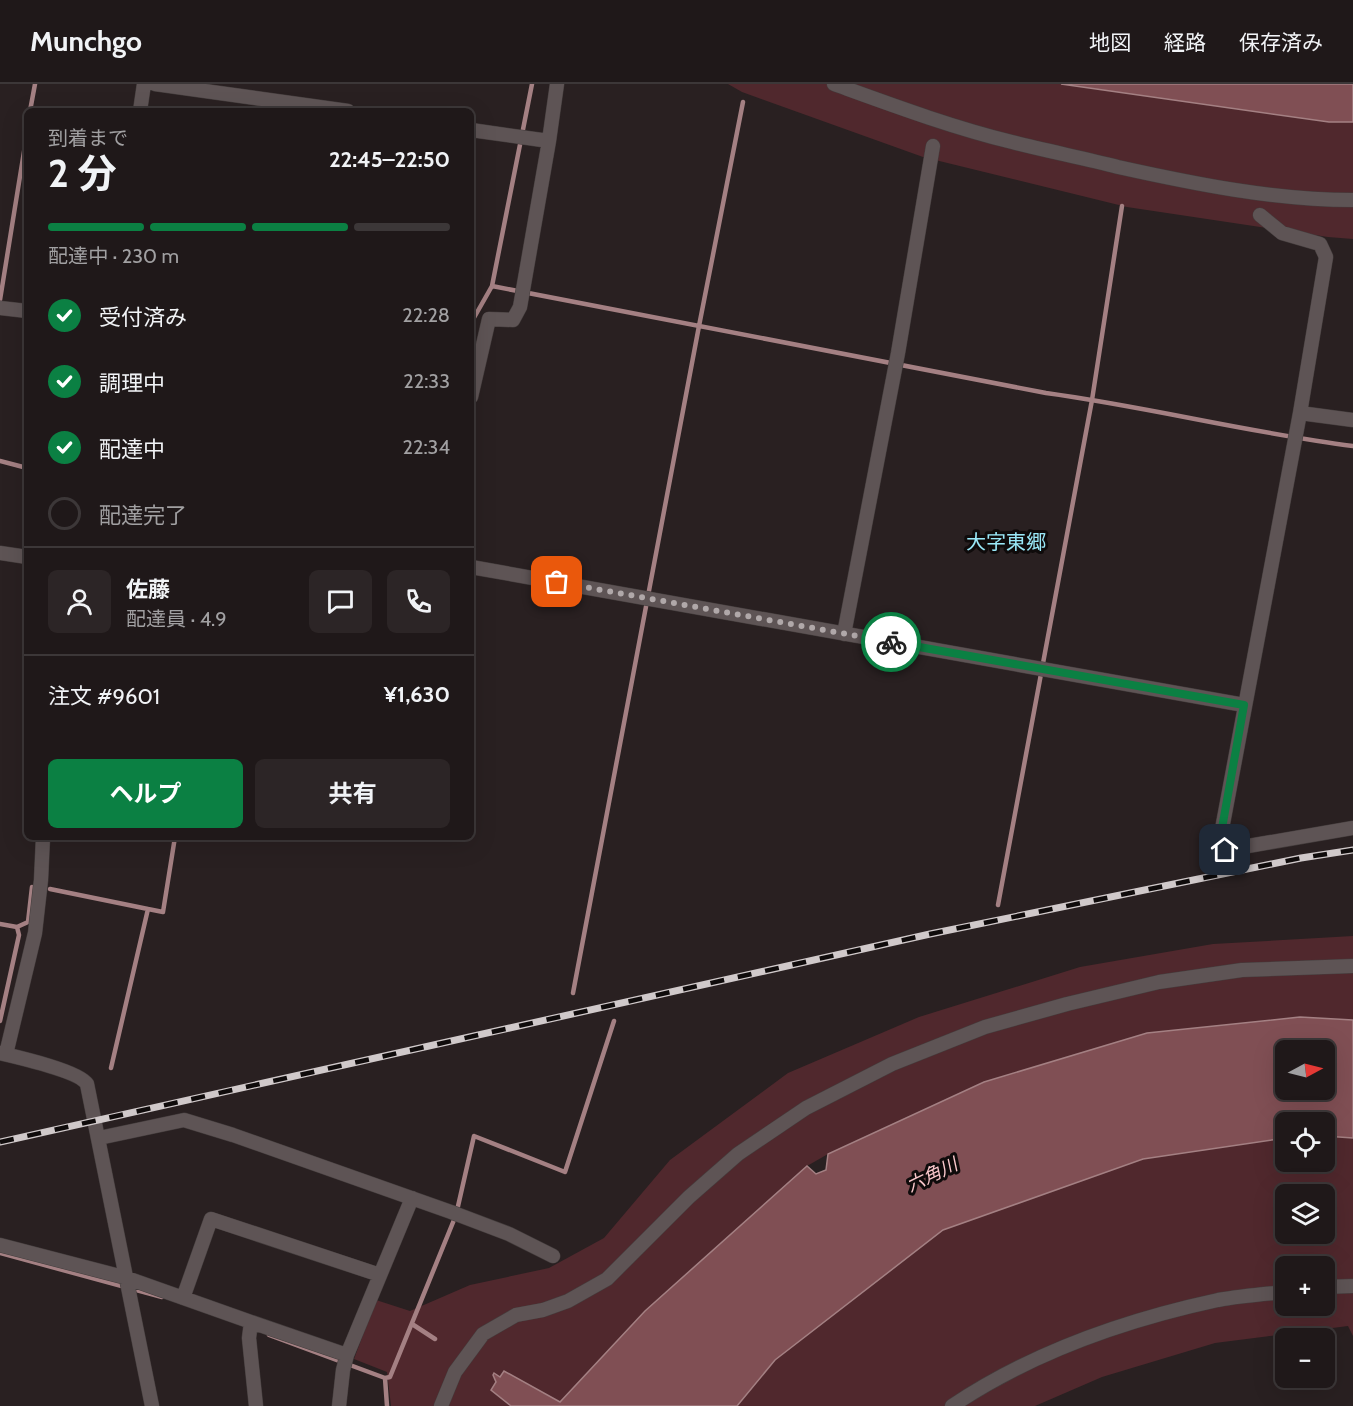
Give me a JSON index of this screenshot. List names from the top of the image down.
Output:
{
  "districts": ["大字東郷"],
  "water": ["六角川"],
  "north": "right",
  "page": {
    "header": "Munchgo",
    "nav": ["地図", "経路", "保存済み"],
    "heading": ["2 分", "到着まで", "22:45–22:50"],
    "panel": [
      "佐藤",
      "配達員 · 4.9",
      "注文 #9601",
      "¥1,630"
    ],
    "bar": "配達中 · 230 m",
    "list": [
      ["受付済み", "22:28"],
      ["調理中", "22:33"],
      ["配達中", "22:34"],
      "配達完了"
    ],
    "buttons": ["ヘルプ", "共有"],
    "map_buttons": ["+", "−"]
  }
}
